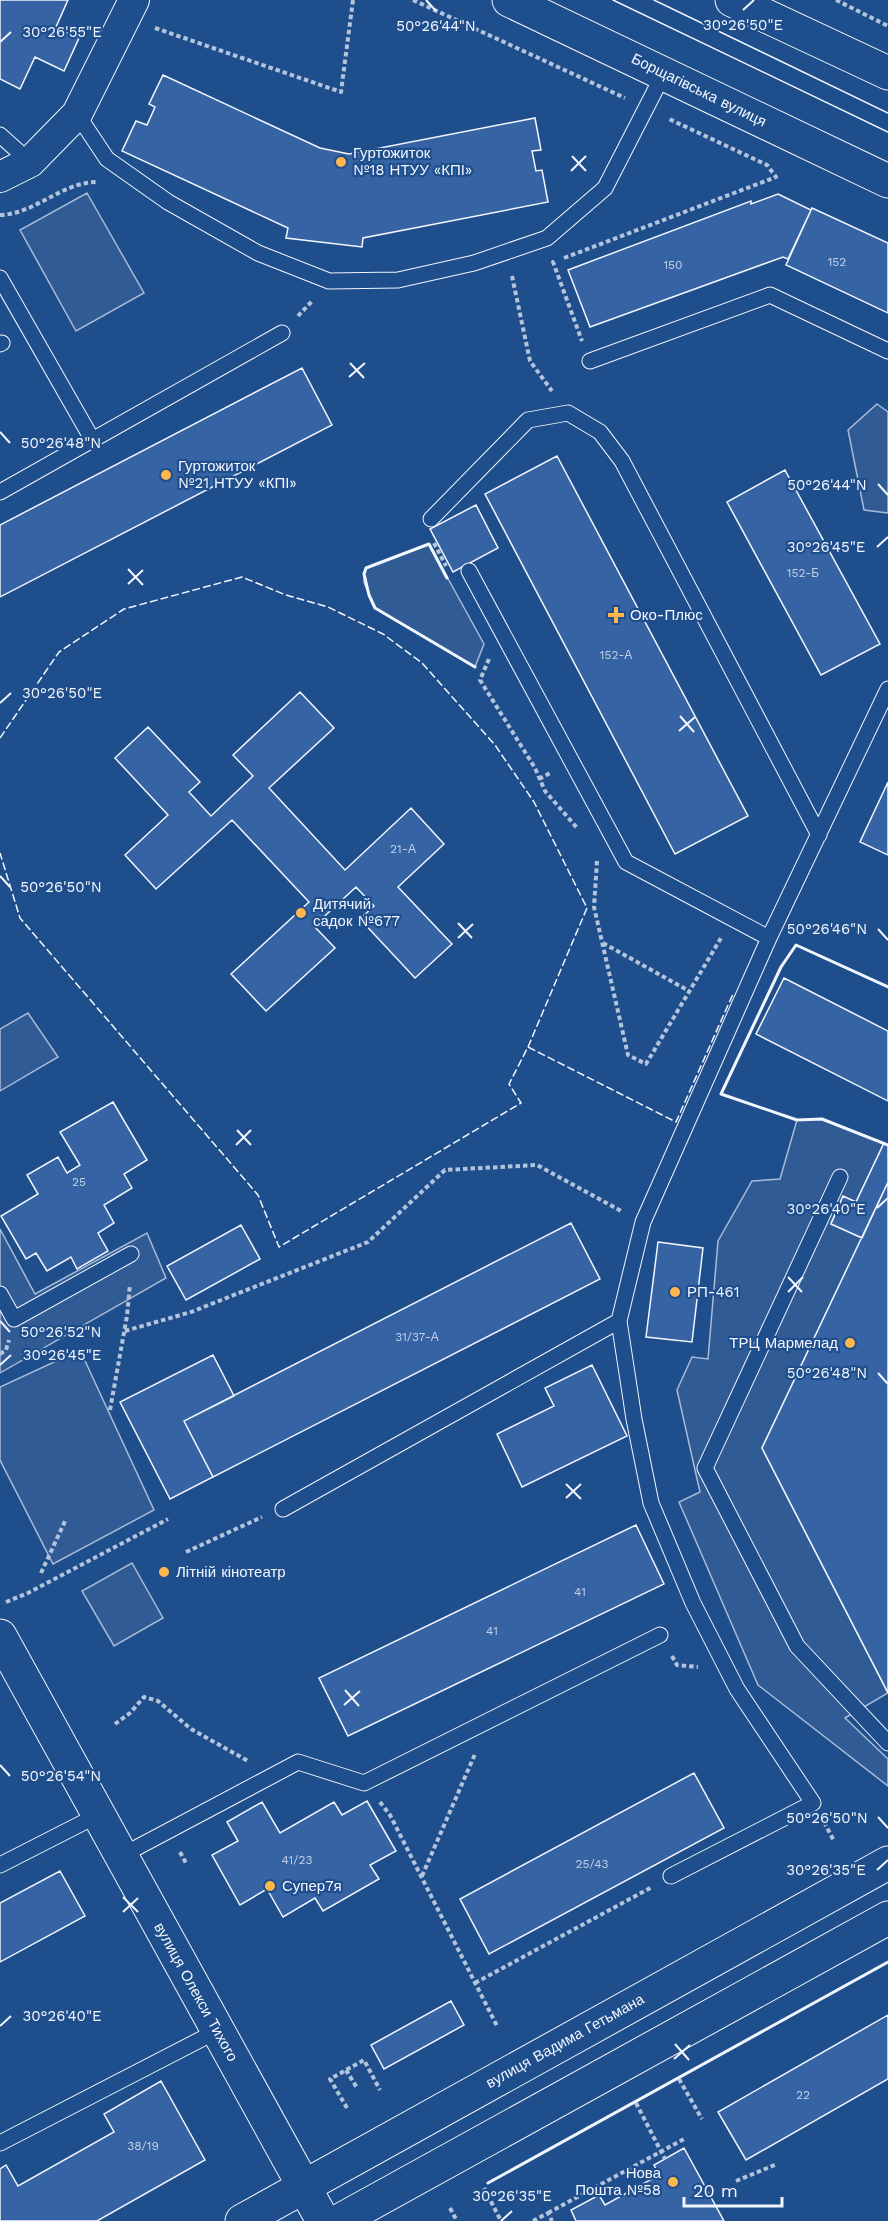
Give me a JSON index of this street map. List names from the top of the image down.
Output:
{
  "streets": {
    "main road": ["Борщагівська вулиця", "вулиця Олекси Тихого", "вулиця Вадима Гетьмана"]
  },
  "crossings": [
    ["вулиця Олекси Тихого", "вулиця Вадима Гетьмана"]
  ],
  "places": {
    "other": [
      "Гуртожиток №18 НТУУ «КПІ»",
      "Гуртожиток №21 НТУУ «КПІ»",
      "Дитячий садок №677",
      "РП-461",
      "ТРЦ Мармелад",
      "Літній кінотеатр",
      "Супер7я",
      "Нова Пошта №58"
    ],
    "health": ["Око-Плюс"]
  },
  "house_numbers": [
    "152",
    "150",
    "152-Б",
    "152-А",
    "21-А",
    "25",
    "31/37-А",
    "41",
    "41",
    "41/23",
    "25/43",
    "22",
    "38/19"
  ],
  "scale_bar": "20 m",
  "coordinates": [
    "30°26'50\"E",
    "50°26'44\"N",
    "30°26'55\"E",
    "50°26'48\"N",
    "30°26'45\"E",
    "50°26'50\"N",
    "50°26'46\"N",
    "30°26'40\"E",
    "50°26'52\"N",
    "50°26'54\"N",
    "30°26'35\"E"
  ]
}
